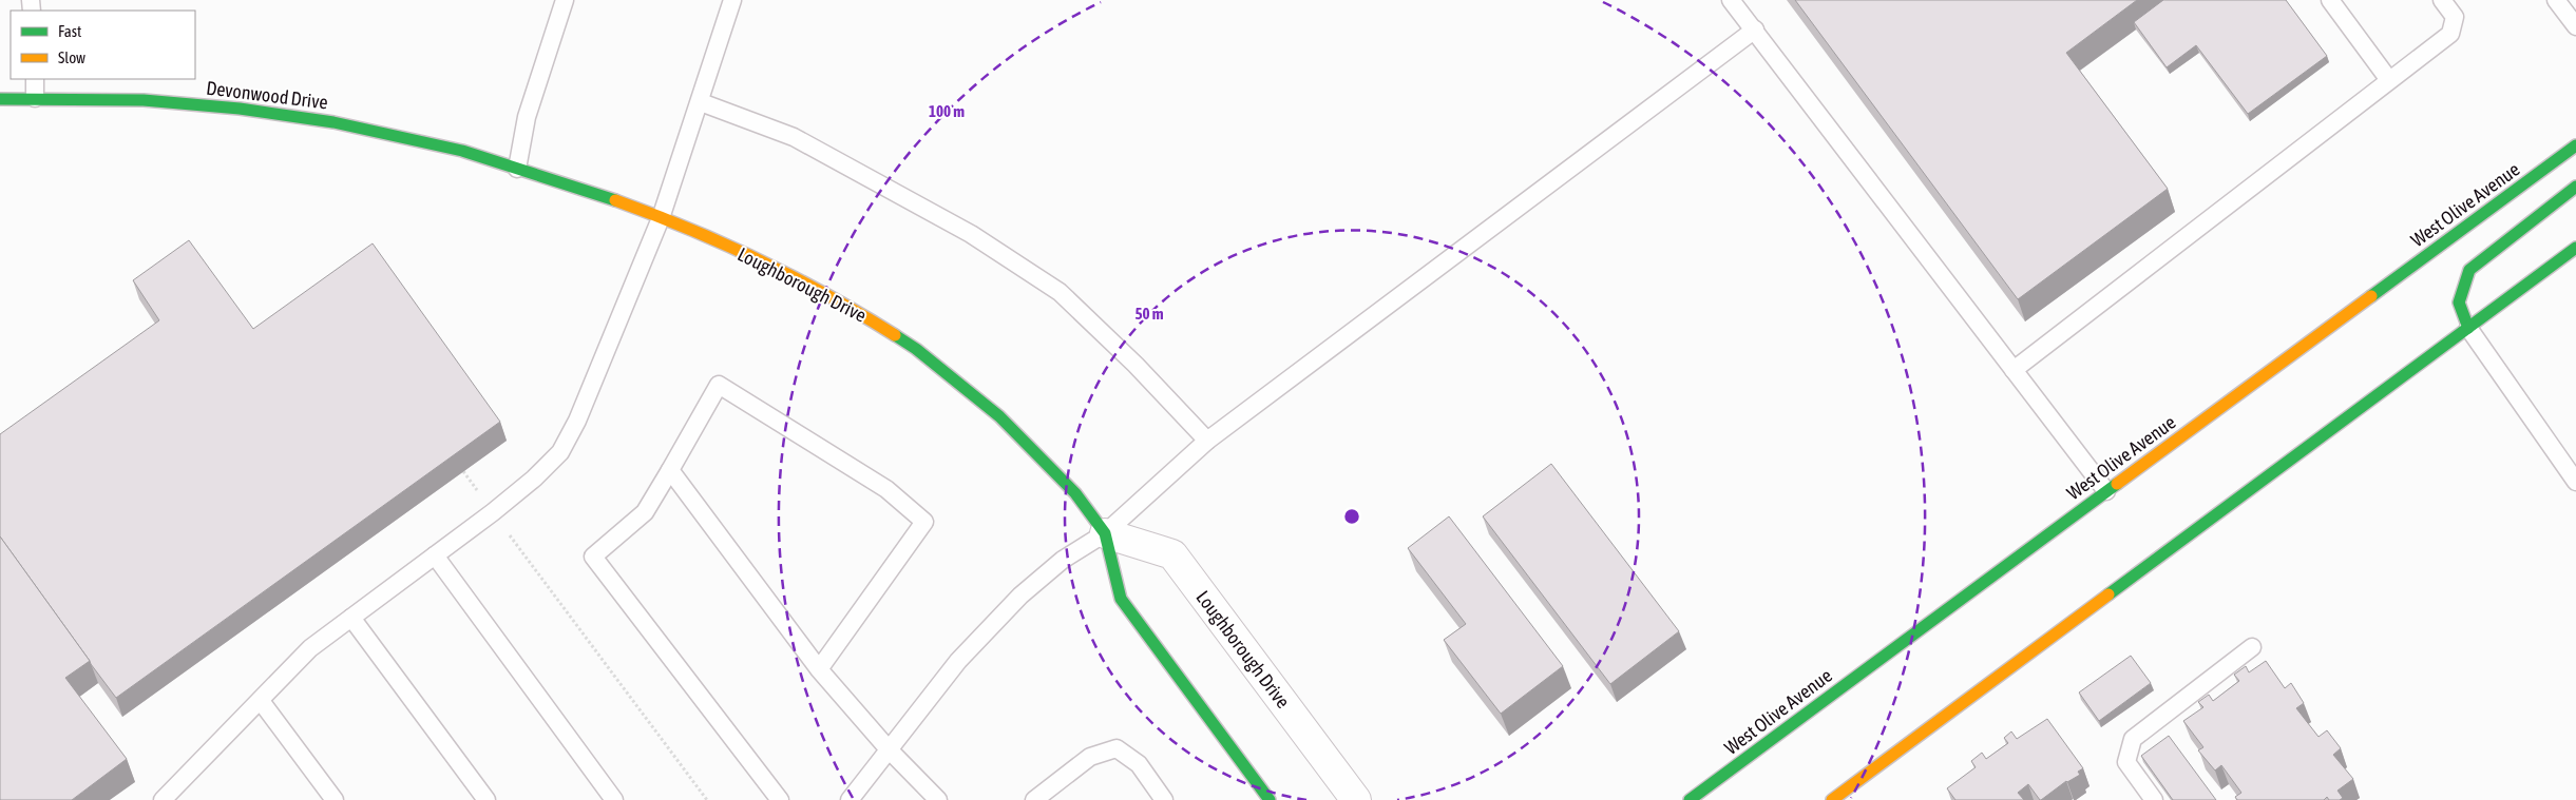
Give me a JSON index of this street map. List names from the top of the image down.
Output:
{
  "streets": {
    "main road": ["Devonwood Drive", "West Olive Avenue", "Loughborough Drive"]
  },
  "crossings": [
    ["Devonwood Drive", "Loughborough Drive"]
  ],
  "legend": ["Fast", "Slow"],
  "rings": ["100 m", "50 m"]
}
